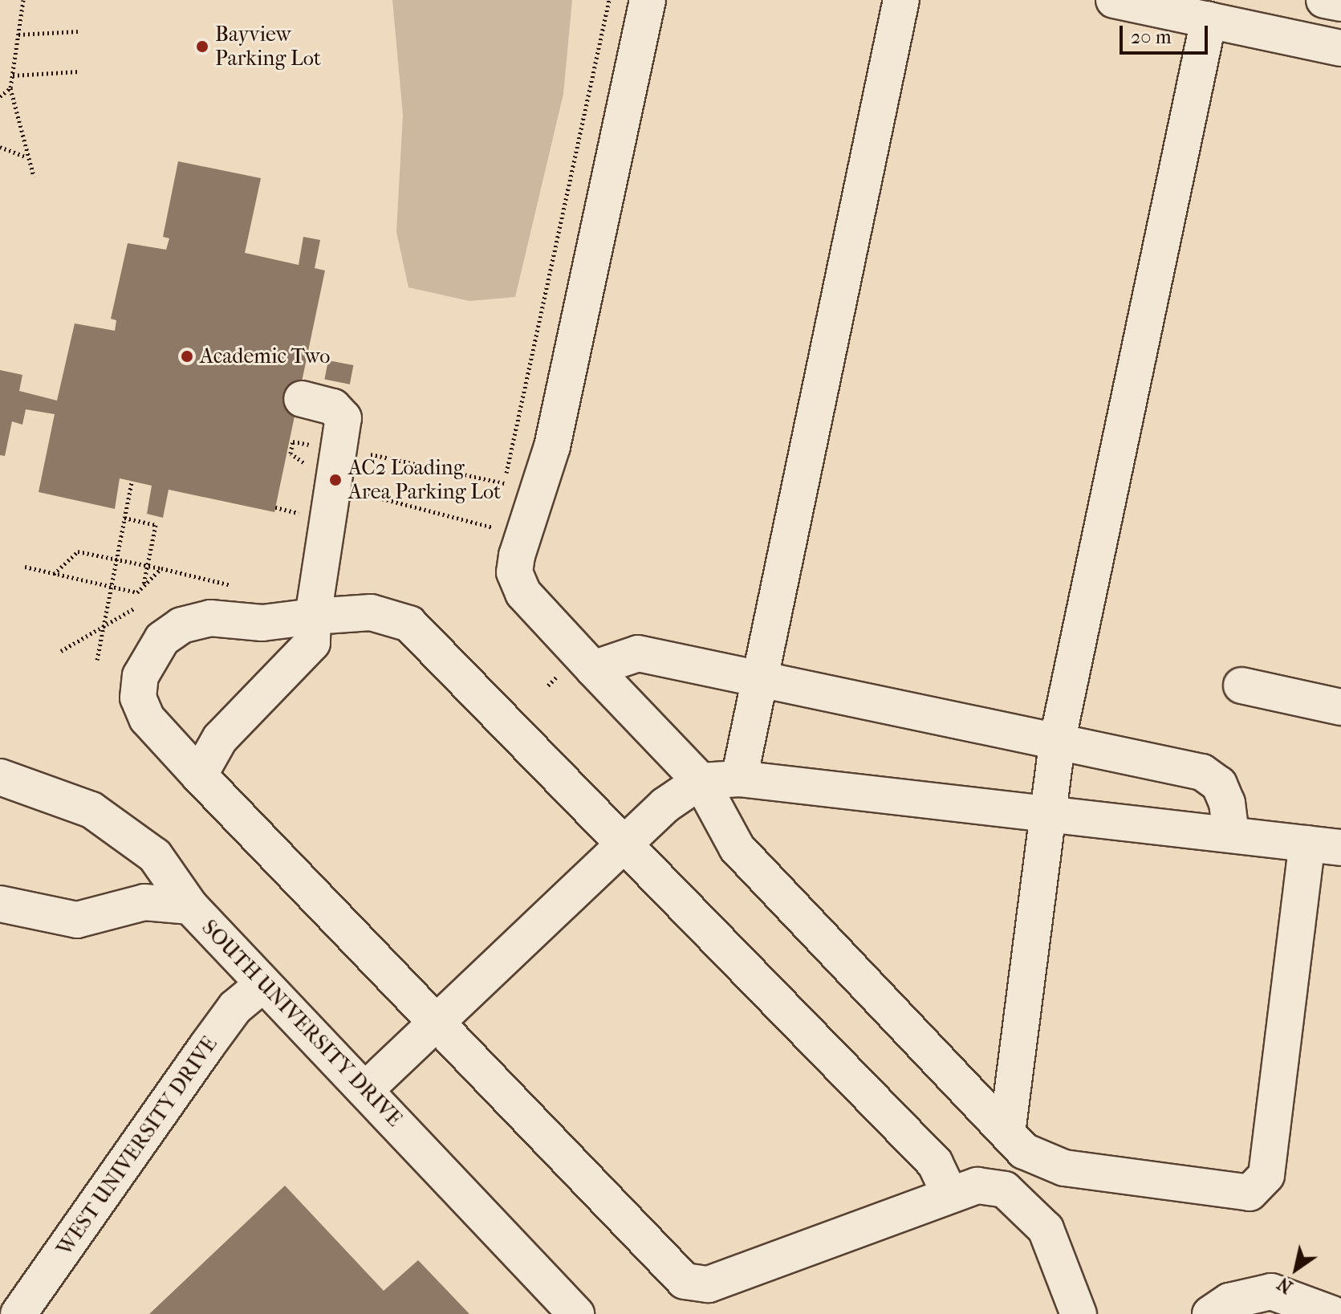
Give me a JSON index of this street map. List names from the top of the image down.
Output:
{
  "streets": {
    "street": ["SOUTH UNIVERSITY DRIVE", "WEST UNIVERSITY DRIVE"]
  },
  "crossings": [
    ["SOUTH UNIVERSITY DRIVE", "WEST UNIVERSITY DRIVE"]
  ],
  "places": ["Bayview Parking Lot", "Academic Two", "AC2 Loading Area Parking Lot"],
  "scale_bar": "20 m",
  "north": "bottom left"
}
